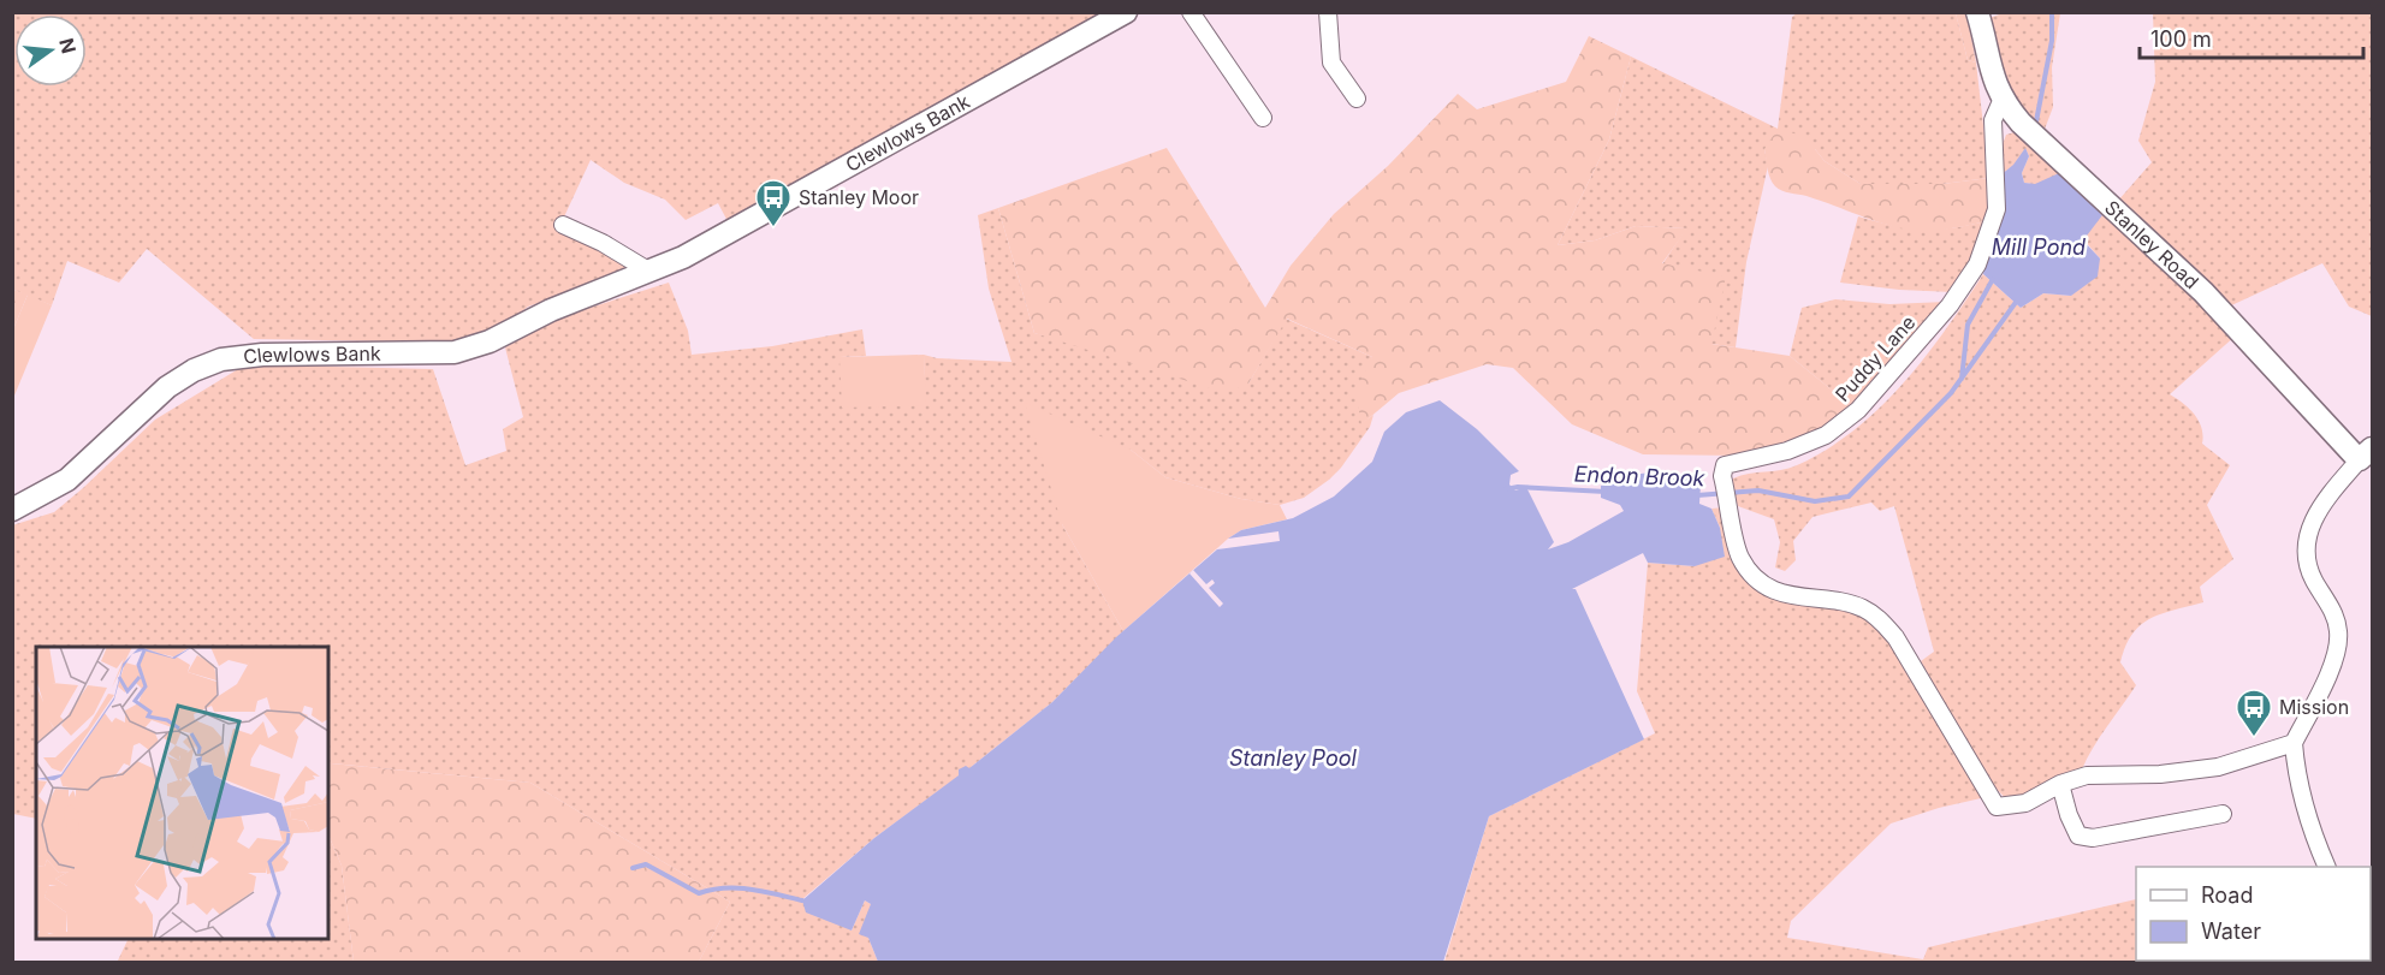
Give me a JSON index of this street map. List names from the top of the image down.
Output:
{
  "streets": {
    "street": ["Clewlows Bank", "Stanley Road", "Puddy Lane"]
  },
  "crossings": [
    ["Stanley Road", "Puddy Lane"]
  ],
  "water": ["Mill Pond", "Endon Brook", "Stanley Pool"],
  "places": {
    "bus stop": ["Stanley Moor", "Mission"]
  },
  "legend": ["Road", "Water"],
  "scale_bar": "100 m",
  "north": "right"
}
